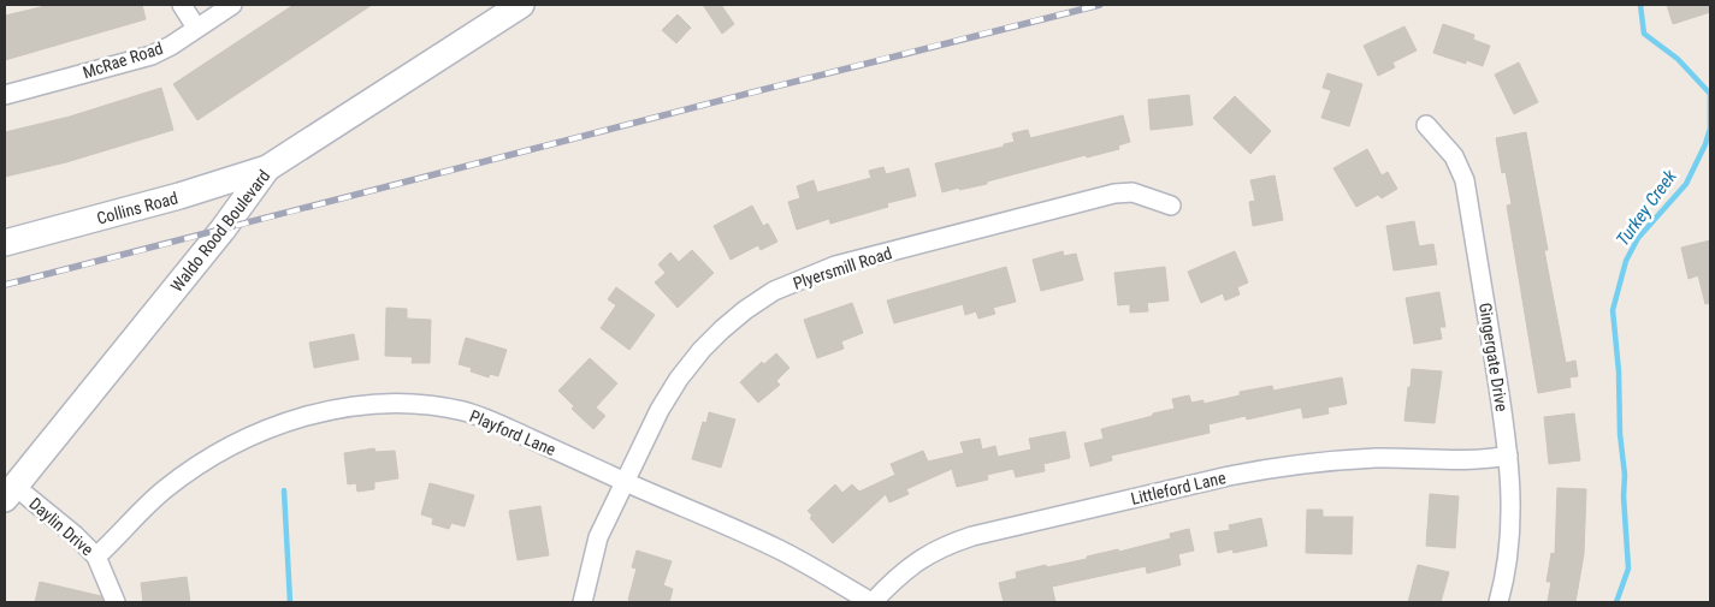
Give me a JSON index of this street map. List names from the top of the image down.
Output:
{
  "streets": {
    "street": [
      "McRae Road",
      "Collins Road",
      "Waldo Rood Boulevard",
      "Plyersmill Road",
      "Gingergate Drive",
      "Playford Lane",
      "Littleford Lane",
      "Daylin Drive"
    ]
  },
  "crossings": [
    ["Collins Road", "Waldo Rood Boulevard"],
    ["Waldo Rood Boulevard", "Daylin Drive"],
    ["Plyersmill Road", "Playford Lane"],
    ["Gingergate Drive", "Littleford Lane"],
    ["Playford Lane", "Littleford Lane"],
    ["Playford Lane", "Daylin Drive"]
  ],
  "water": ["Turkey Creek"]
}
